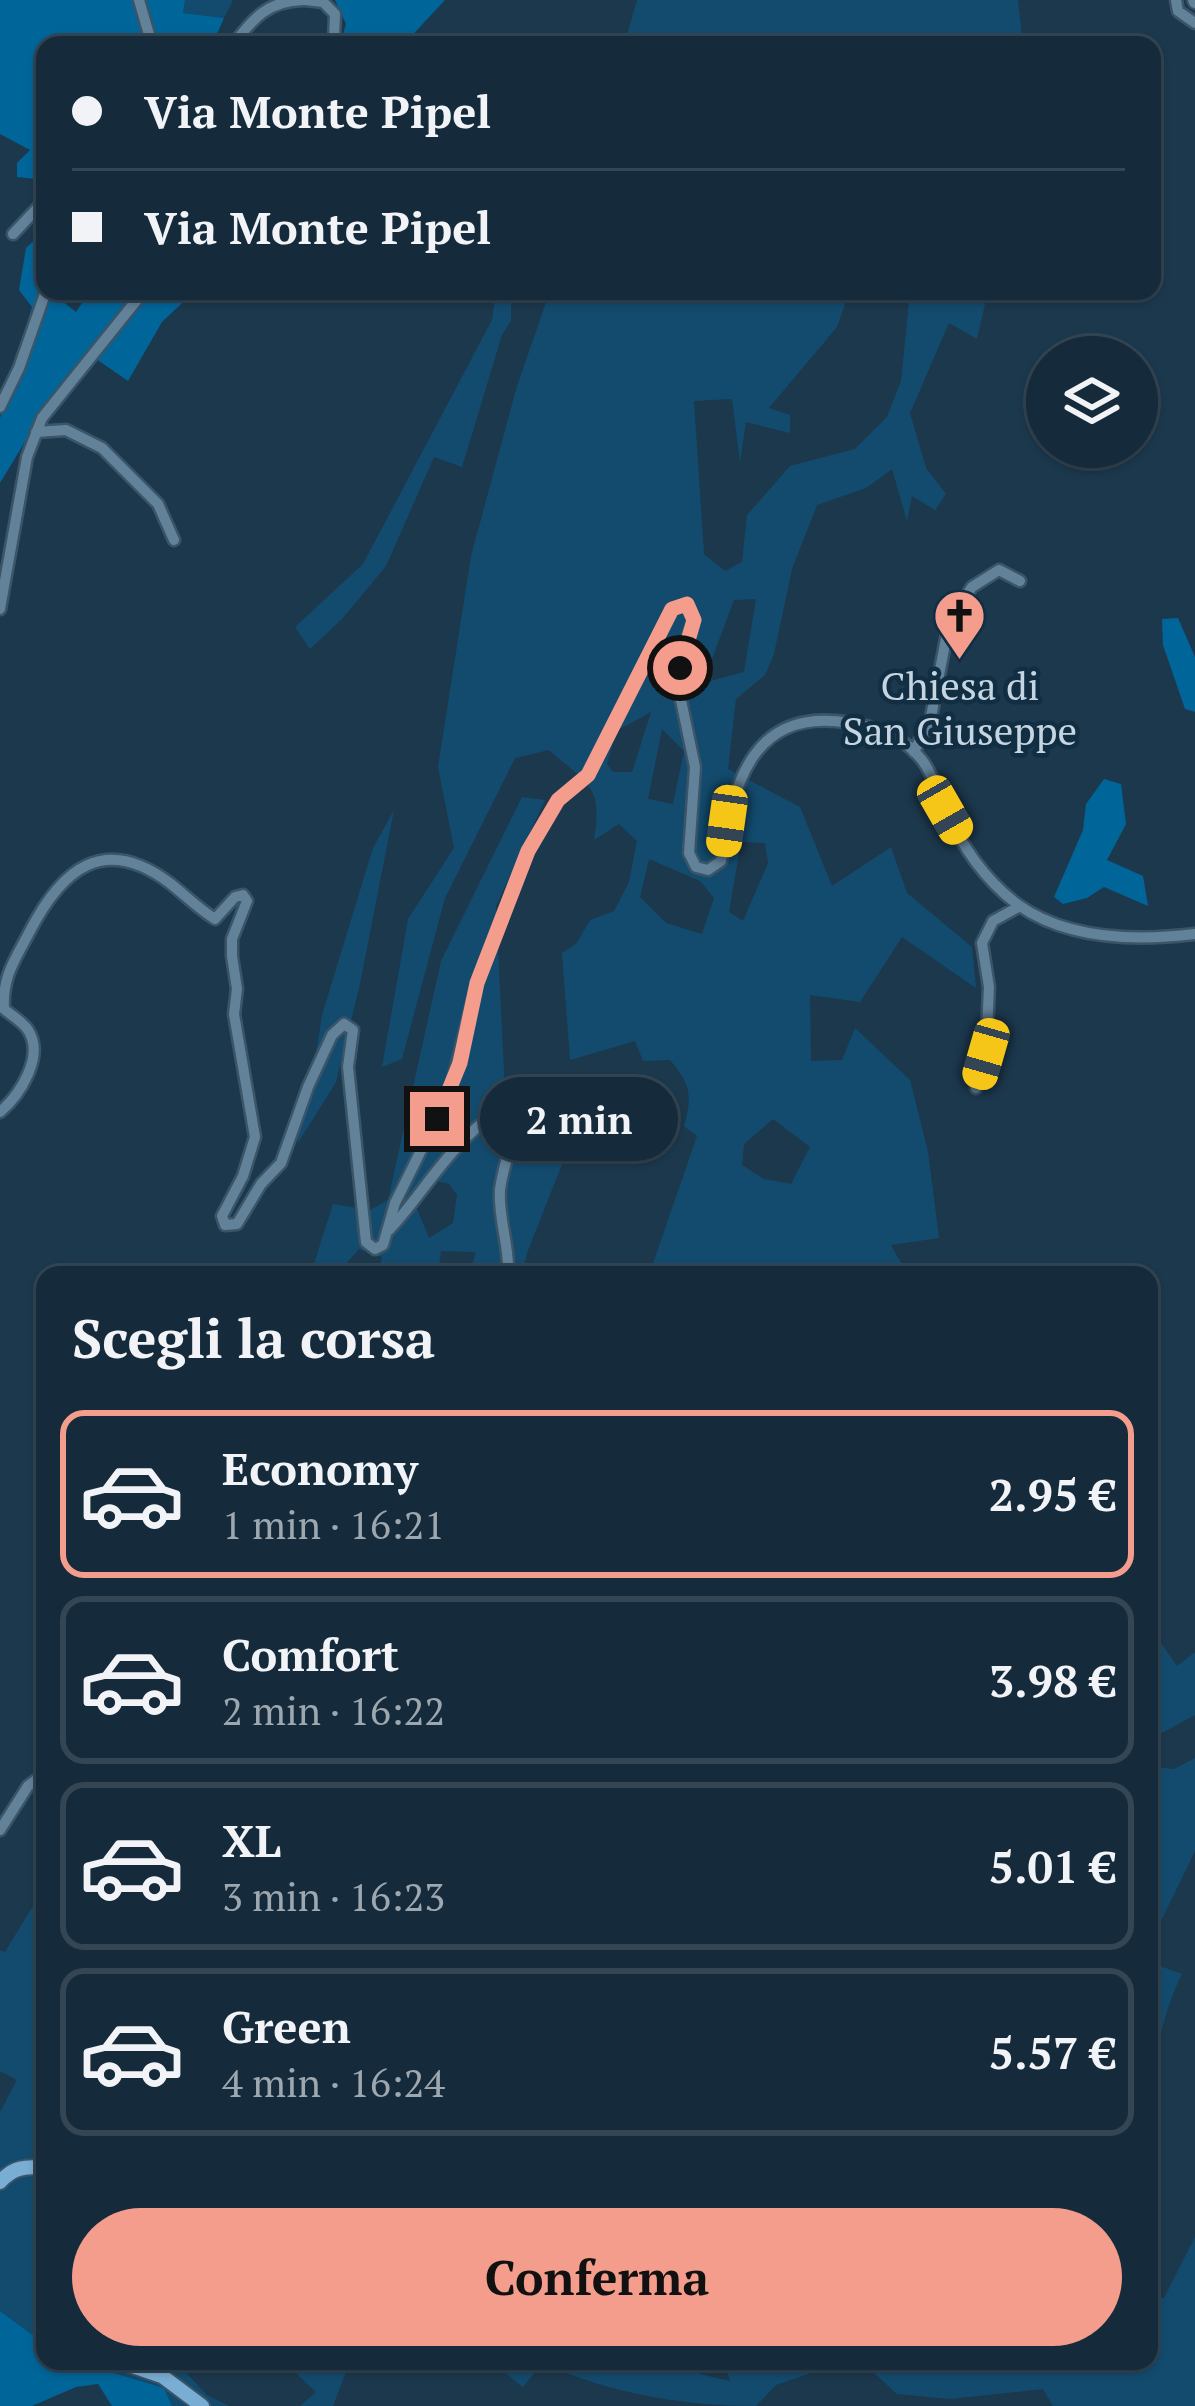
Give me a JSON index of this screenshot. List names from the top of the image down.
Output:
{
  "places": {
    "church": ["Chiesa di San Giuseppe"]
  },
  "page": {
    "banner": ["Via Monte Pipel", "Via Monte Pipel"],
    "bubble": "2 min",
    "heading": "Scegli la corsa",
    "list": [
      {
        "name": "Economy",
        "note": "1 min · 16:21",
        "value": "2.95 €"
      },
      {
        "name": "Comfort",
        "note": "2 min · 16:22",
        "value": "3.98 €"
      },
      {
        "name": "XL",
        "note": "3 min · 16:23",
        "value": "5.01 €"
      },
      {
        "name": "Green",
        "note": "4 min · 16:24",
        "value": "5.57 €"
      }
    ],
    "buttons": "Conferma"
  }
}
